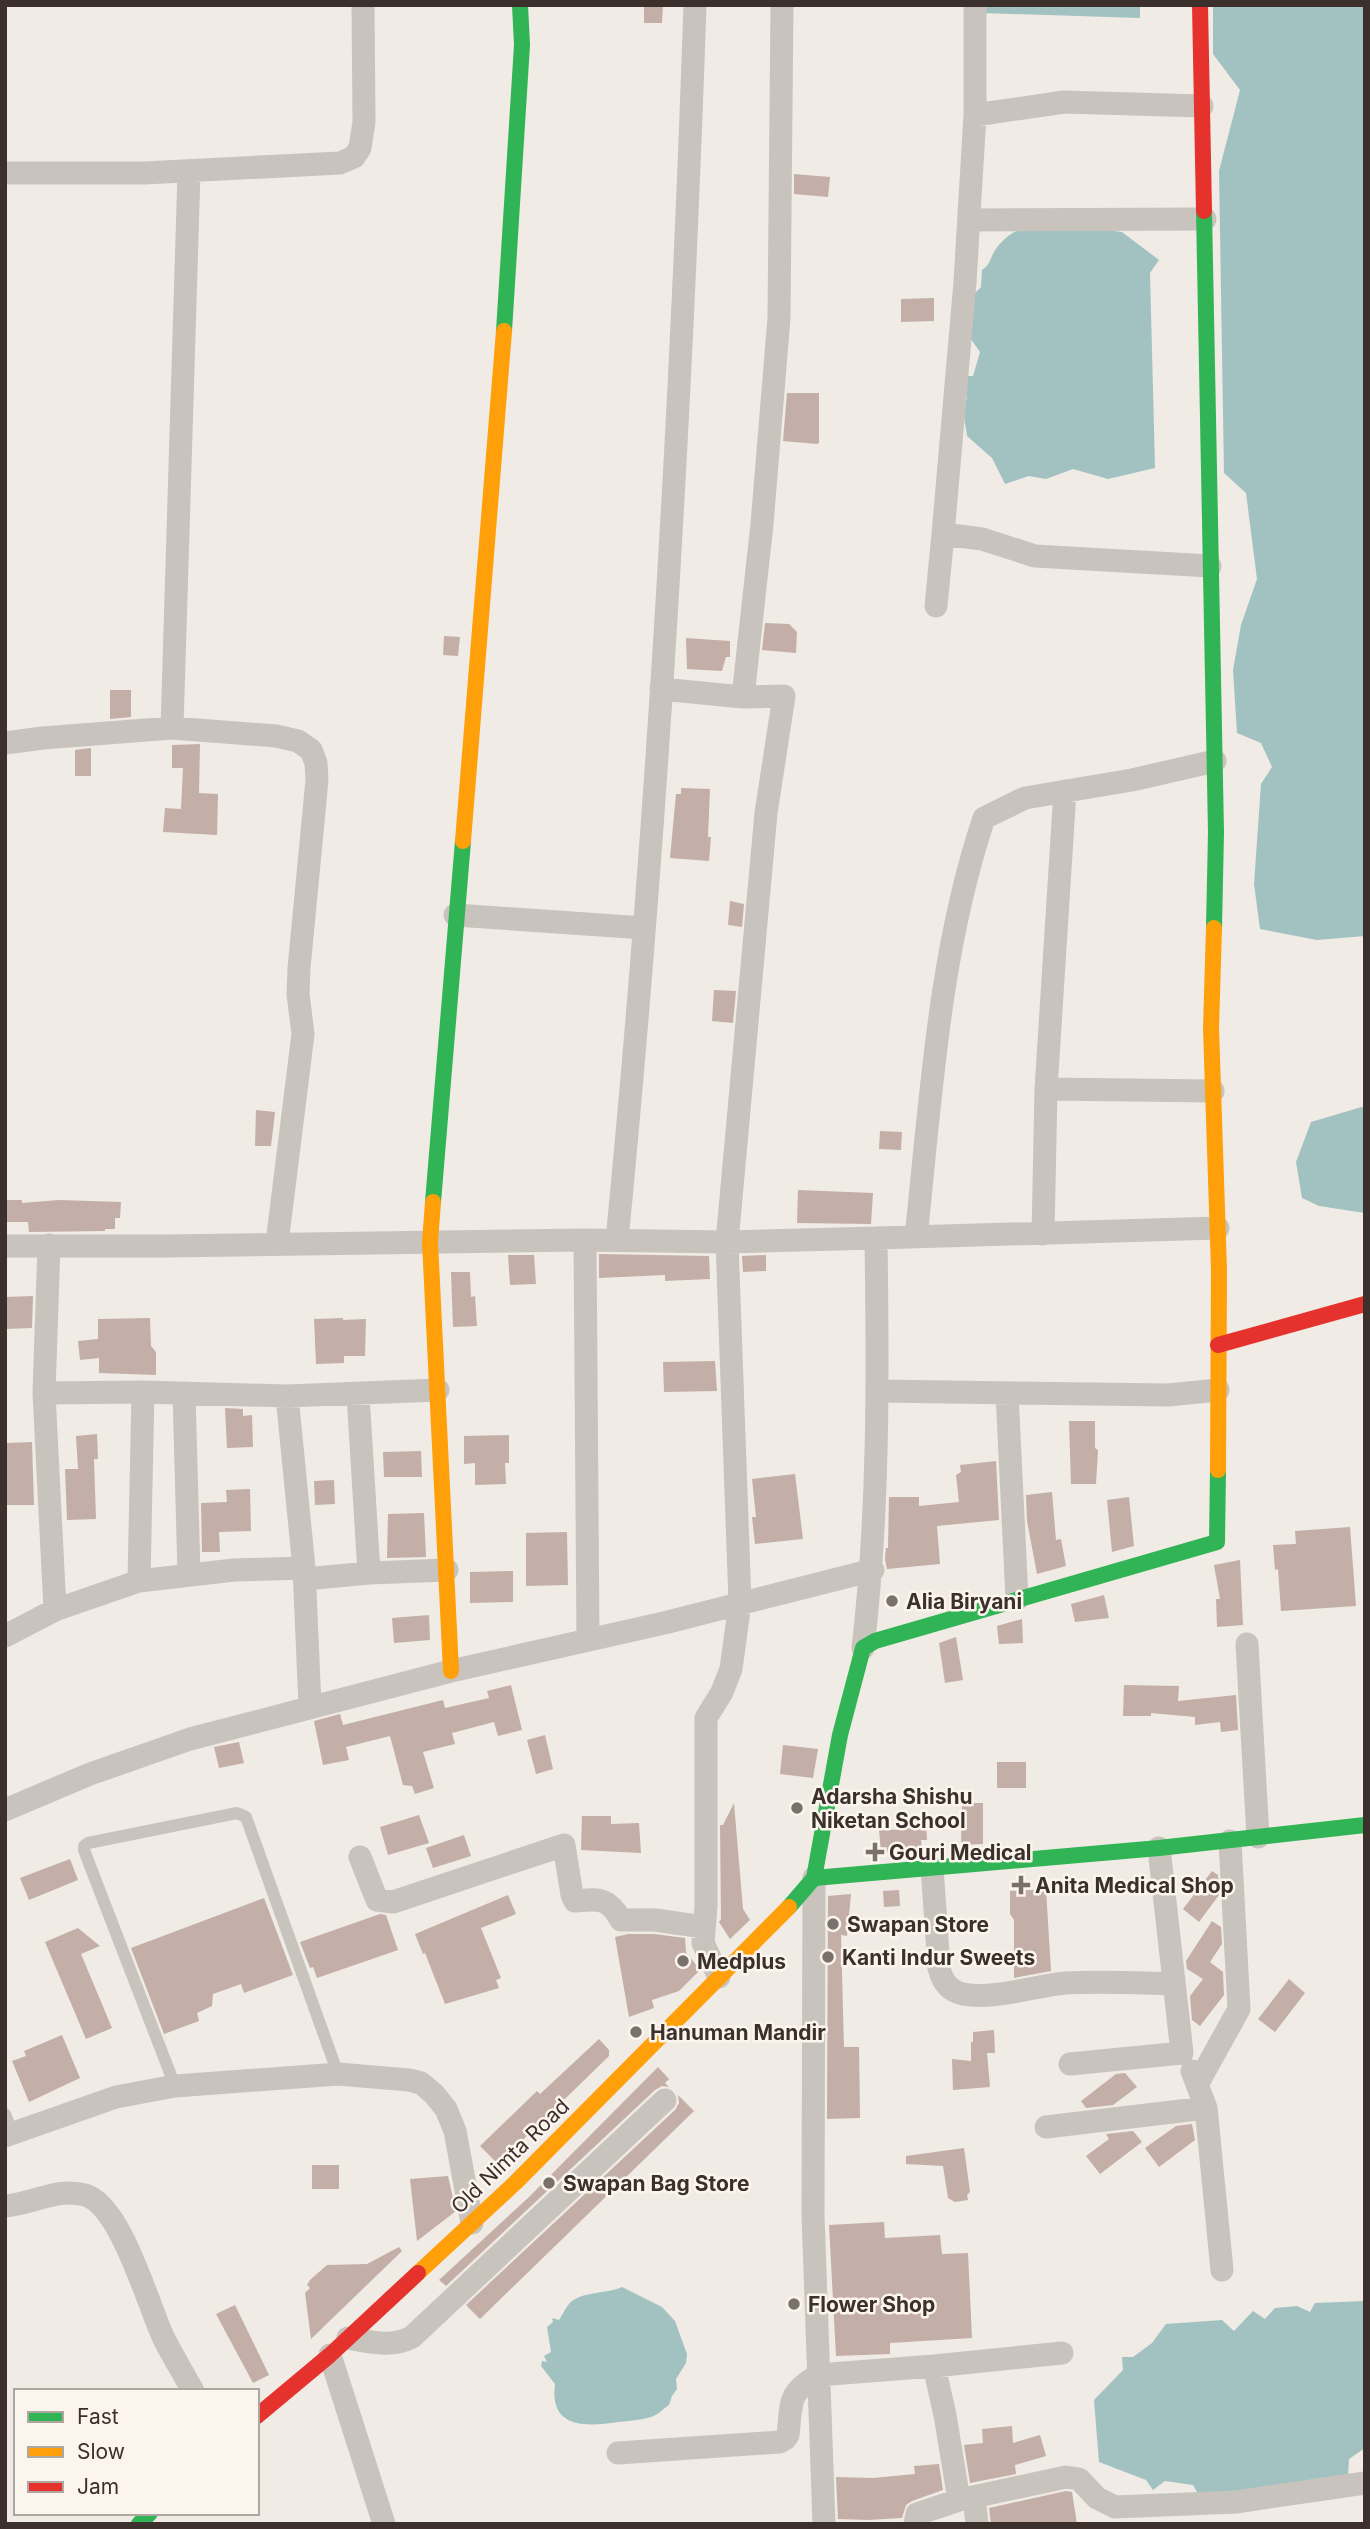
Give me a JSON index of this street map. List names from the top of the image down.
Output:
{
  "streets": {
    "street": ["Old Nimta Road"]
  },
  "places": {
    "other": [
      "Alia Biryani",
      "Adarsha Shishu Niketan School",
      "Swapan Store",
      "Kanti Indur Sweets",
      "Medplus",
      "Hanuman Mandir",
      "Swapan Bag Store",
      "Flower Shop"
    ],
    "health": ["Gouri Medical", "Anita Medical Shop"]
  },
  "legend": ["Fast", "Slow", "Jam"]
}
